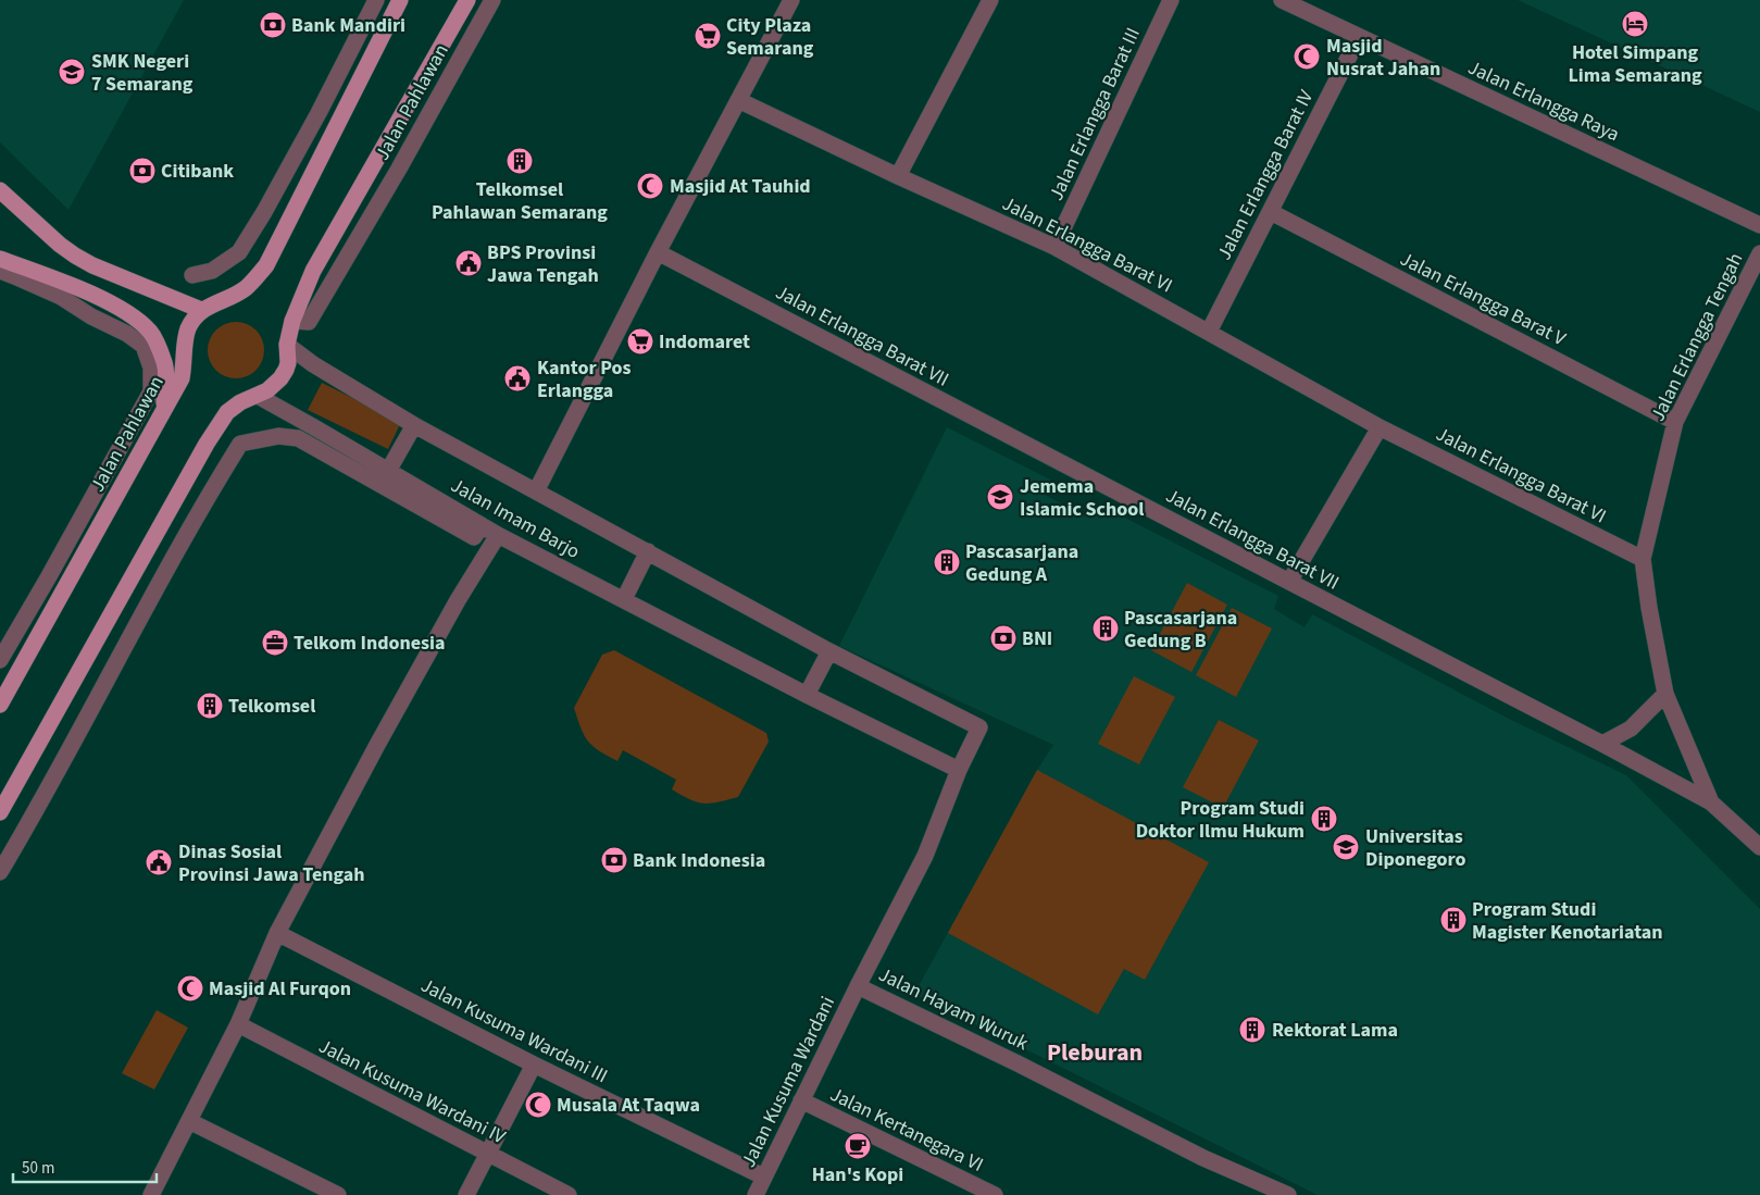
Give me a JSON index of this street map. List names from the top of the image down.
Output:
{
  "streets": {
    "main road": ["Jalan Pahlawan"],
    "street": [
      "Jalan Erlangga Raya",
      "Jalan Erlangga Barat III",
      "Jalan Erlangga Barat IV",
      "Jalan Erlangga Barat VI",
      "Jalan Erlangga Barat V",
      "Jalan Erlangga Barat VII",
      "Jalan Erlangga Tengah",
      "Jalan Imam Barjo",
      "Jalan Hayam Wuruk",
      "Jalan Kusuma Wardani III",
      "Jalan Kusuma Wardani",
      "Jalan Kusuma Wardani IV",
      "Jalan Kertanegara VI"
    ]
  },
  "crossings": [
    ["Jalan Erlangga Raya", "Jalan Erlangga Barat IV"],
    ["Jalan Pahlawan", "Jalan Imam Barjo"],
    ["Jalan Erlangga Barat III", "Jalan Erlangga Barat VI"],
    ["Jalan Erlangga Barat IV", "Jalan Erlangga Barat VI"],
    ["Jalan Erlangga Barat IV", "Jalan Erlangga Barat V"],
    ["Jalan Erlangga Barat VI", "Jalan Erlangga Tengah"],
    ["Jalan Erlangga Barat V", "Jalan Erlangga Tengah"],
    ["Jalan Erlangga Barat VII", "Jalan Erlangga Tengah"],
    ["Jalan Imam Barjo", "Jalan Hayam Wuruk"],
    ["Jalan Hayam Wuruk", "Jalan Kusuma Wardani"],
    ["Jalan Kusuma Wardani III", "Jalan Kusuma Wardani"],
    ["Jalan Kusuma Wardani", "Jalan Kertanegara VI"]
  ],
  "districts": ["Pleburan"],
  "places": {
    "hotel": ["Hotel Simpang Lima Semarang"],
    "bank": [
      "Bank Mandiri",
      "Citibank",
      "BNI",
      "Bank Indonesia"
    ],
    "supermarket": ["City Plaza Semarang", "Indomaret"],
    "mosque": [
      "Masjid Nusrat Jahan",
      "Masjid At Tauhid",
      "Masjid Al Furqon",
      "Musala At Taqwa"
    ],
    "school or university": ["SMK Negeri 7 Semarang", "Jemema Islamic School", "Universitas Diponegoro"],
    "building": [
      "Telkomsel Pahlawan Semarang",
      "Pascasarjana Gedung A",
      "Pascasarjana Gedung B",
      "Telkomsel",
      "Program Studi Doktor Ilmu Hukum",
      "Program Studi Magister Kenotariatan",
      "Rektorat Lama"
    ],
    "public building": ["BPS Provinsi Jawa Tengah", "Kantor Pos Erlangga", "Dinas Sosial Provinsi Jawa Tengah"],
    "office": ["Telkom Indonesia"],
    "cafe": ["Han's Kopi"]
  },
  "scale_bar": "50 m"
}
